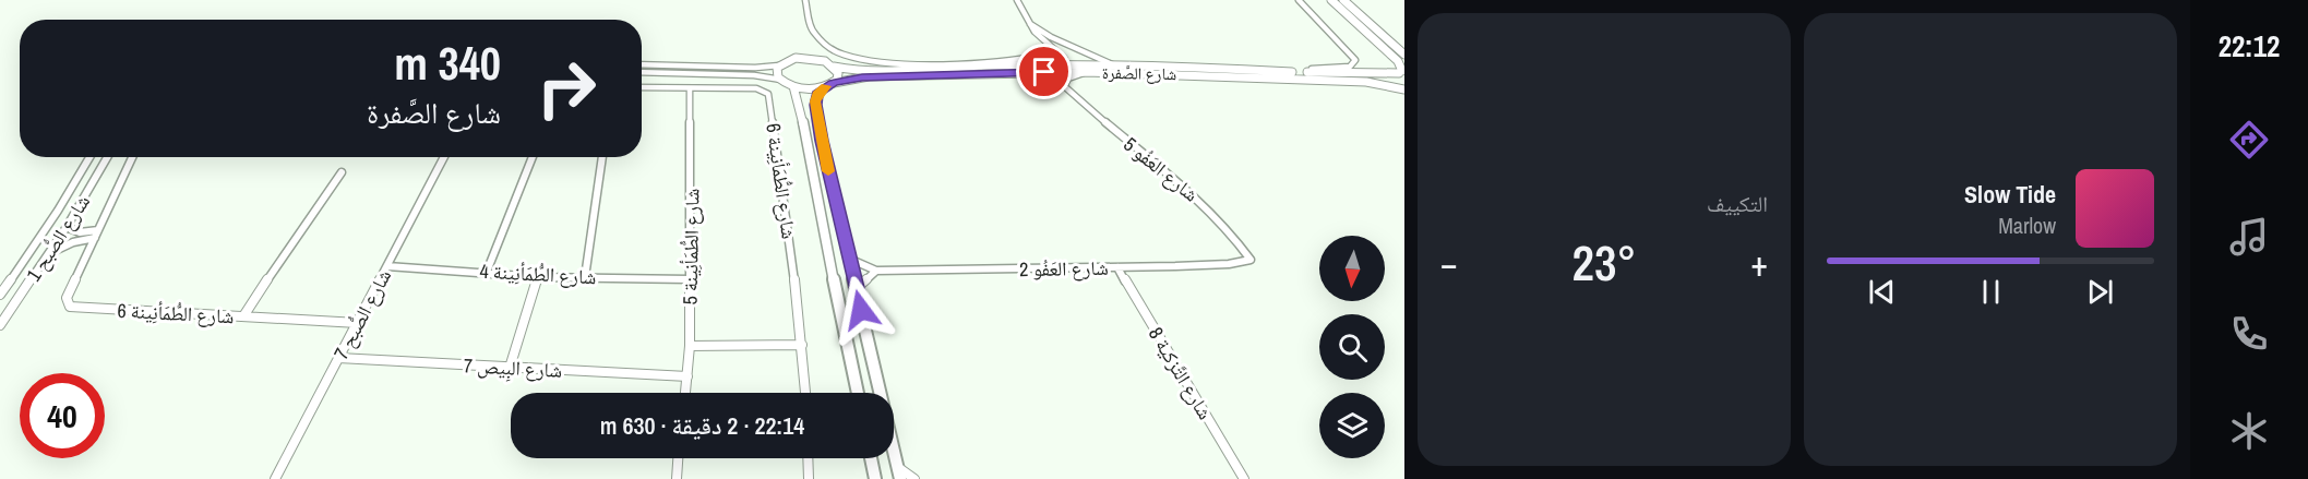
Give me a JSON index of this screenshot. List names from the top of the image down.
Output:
{
  "streets": {
    "street": [
      "شارع الصَّفرة",
      "شارع العَفُو 5",
      "شارع الطُّمَأنِينة 6",
      "شارع الصُّبح 1",
      "شارع الطُّمَأنِينة 5",
      "شارع العَفُو 2",
      "شارع الطُّمَأنِينة 4",
      "شارع الصُّبح 7",
      "شارع البِيص 7",
      "شارع التَّزكية 8"
    ]
  },
  "crossings": [
    ["شارع الصَّفرة", "شارع العَفُو 5"],
    ["شارع العَفُو 5", "شارع العَفُو 2"],
    ["شارع الطُّمَأنِينة 6", "شارع الطُّمَأنِينة 5"],
    ["شارع الطُّمَأنِينة 6", "شارع الصُّبح 7"],
    ["شارع الطُّمَأنِينة 5", "شارع الطُّمَأنِينة 4"],
    ["شارع الطُّمَأنِينة 5", "شارع البِيص 7"],
    ["شارع العَفُو 2", "شارع التَّزكية 8"],
    ["شارع الطُّمَأنِينة 4", "شارع الصُّبح 7"],
    ["شارع الصُّبح 7", "شارع البِيص 7"]
  ],
  "north": "bottom",
  "page": {
    "tabs": "22:12",
    "tile": "التكييف",
    "turn": ["340 m", "شارع الصَّفرة"],
    "song": ["Slow Tide", "Marlow"],
    "heat": ["−", "23°", "+"],
    "limit": "40",
    "trip": "22:14 · 2 دقيقة · 630 m"
  }
}
